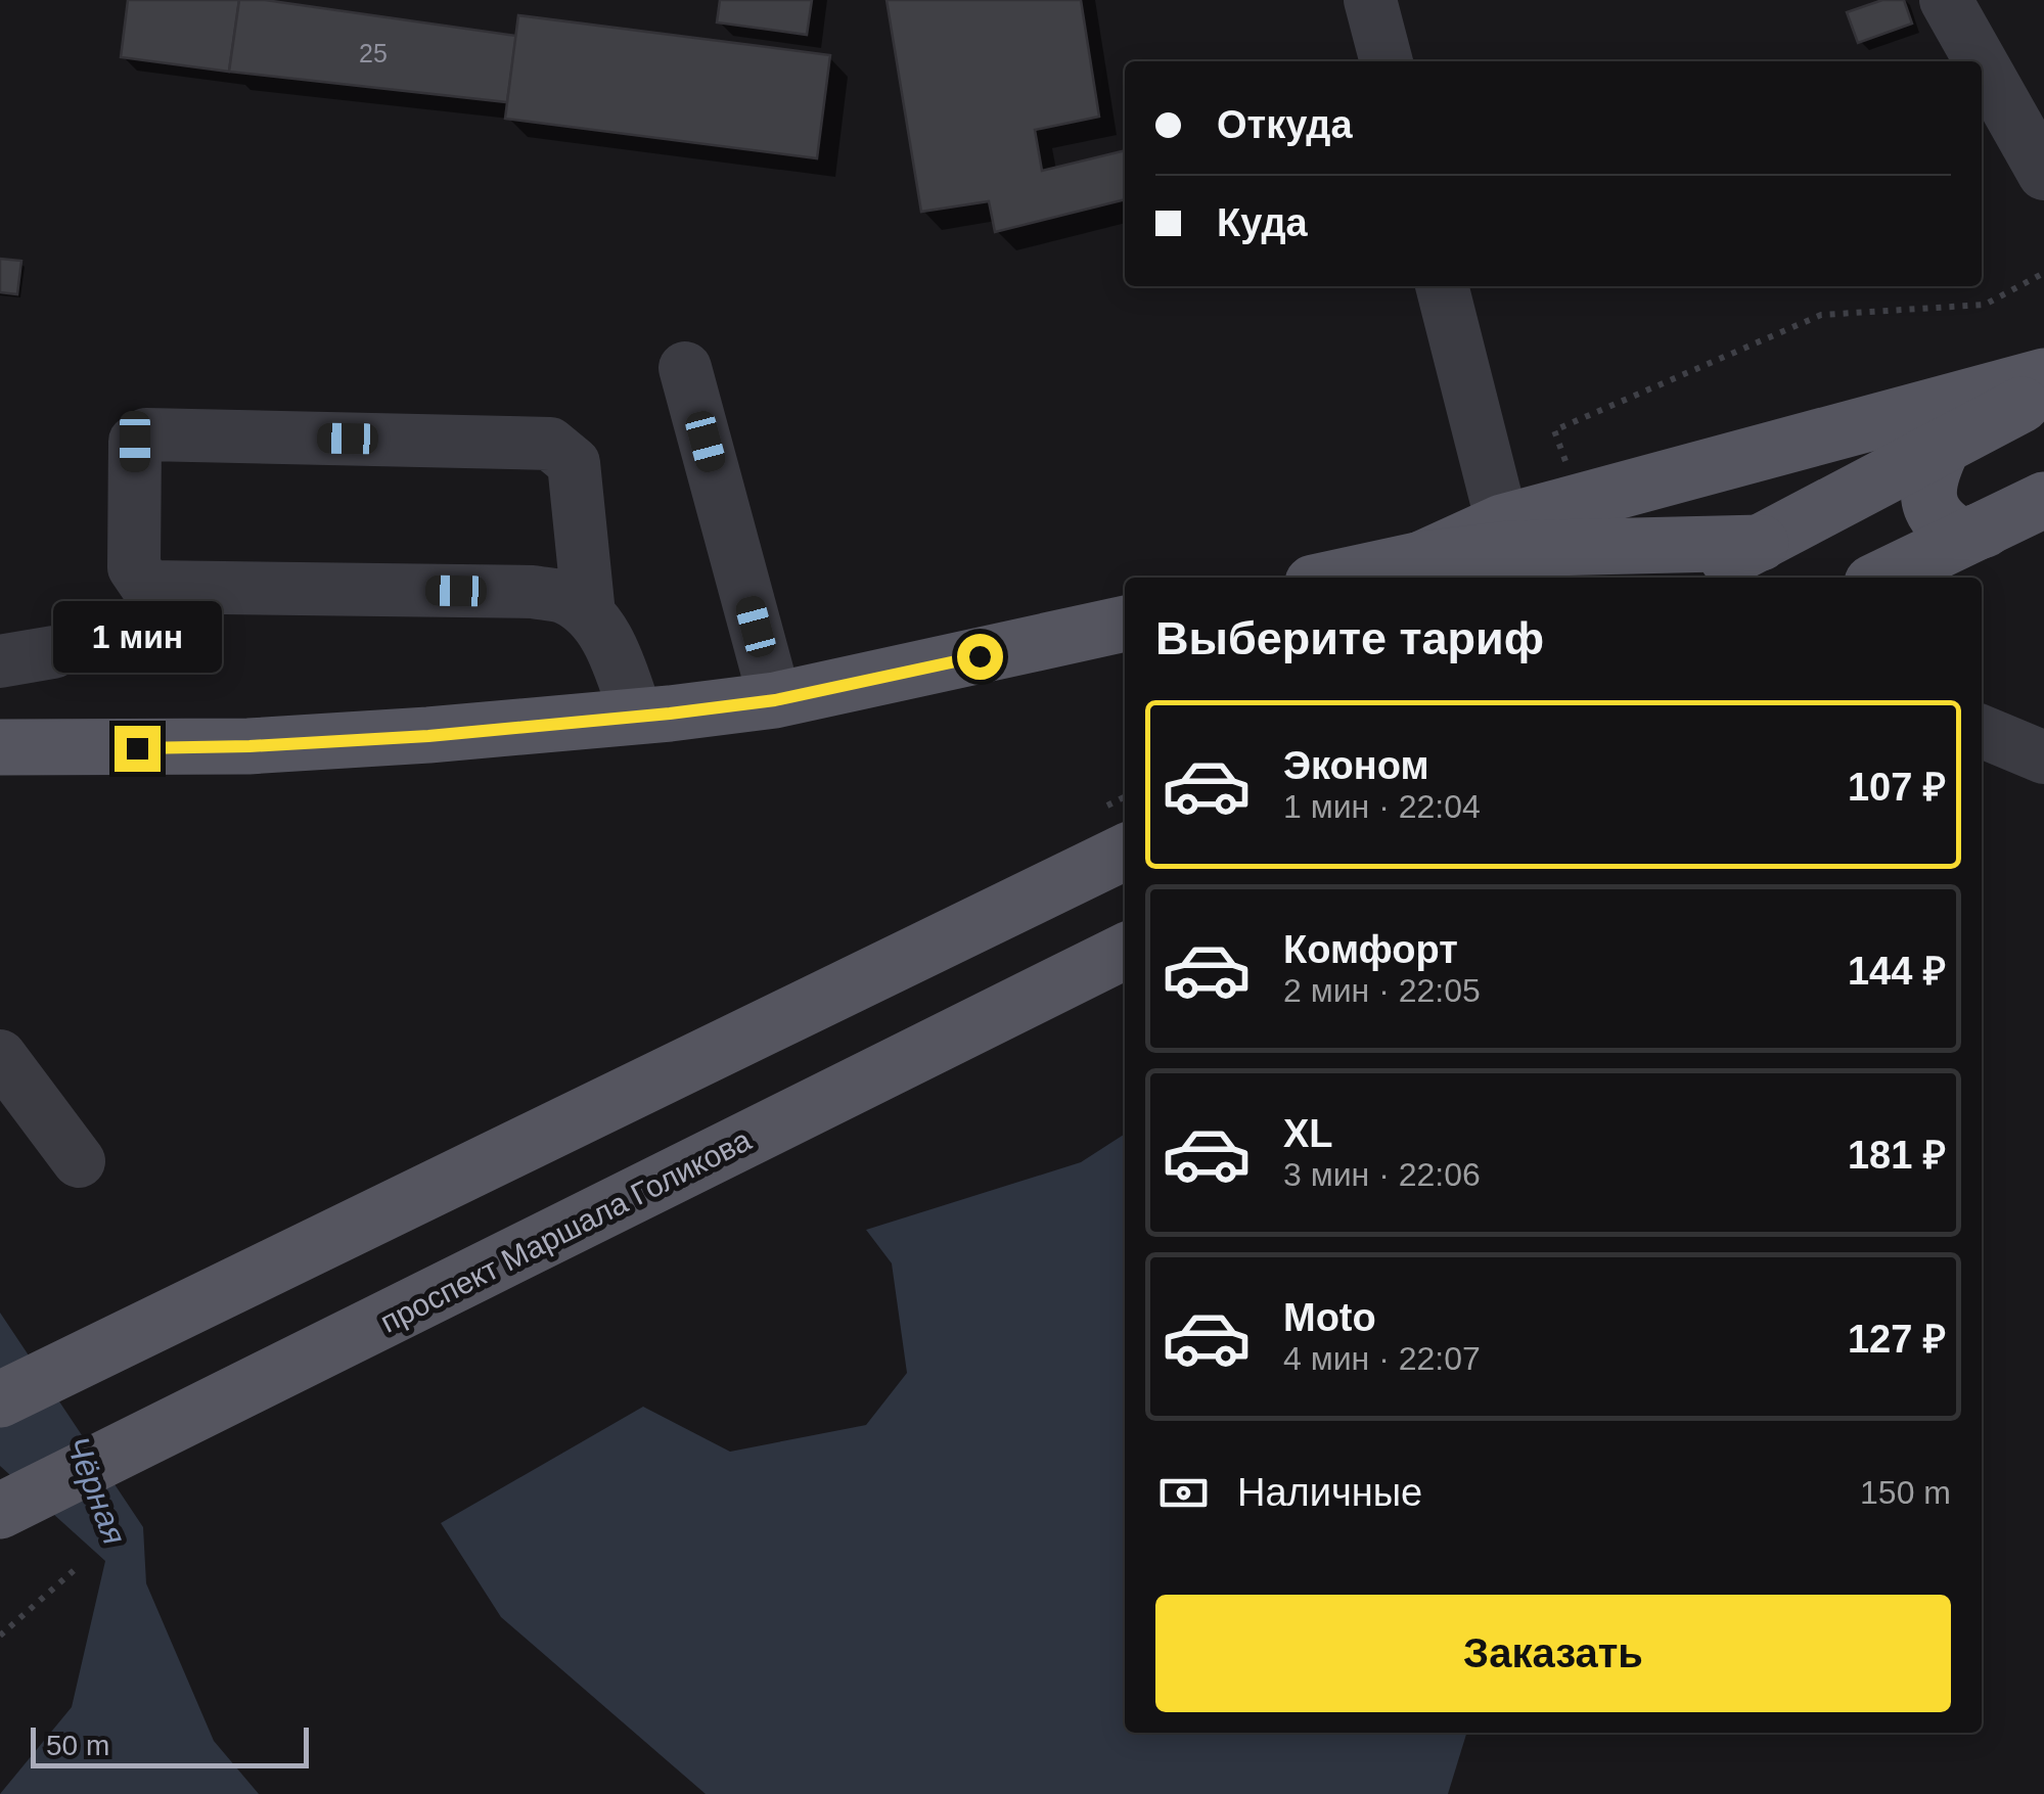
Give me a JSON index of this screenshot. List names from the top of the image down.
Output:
{
  "streets": {
    "main road": ["проспект Маршала Голикова"]
  },
  "water": ["Чёрная"],
  "house_numbers": ["25"],
  "scale_bar": "50 m",
  "page": {
    "banner": ["Откуда", "Куда"],
    "heading": "Выберите тариф",
    "bubble": "1 мин",
    "list": [
      {
        "name": "Эконом",
        "note": "1 мин · 22:04",
        "value": "107 ₽"
      },
      {
        "name": "Комфорт",
        "note": "2 мин · 22:05",
        "value": "144 ₽"
      },
      {
        "name": "XL",
        "note": "3 мин · 22:06",
        "value": "181 ₽"
      },
      {
        "name": "Moto",
        "note": "4 мин · 22:07",
        "value": "127 ₽"
      }
    ],
    "pay": ["Наличные", "150 m"],
    "buttons": "Заказать",
    "scale": "50 m"
  }
}
